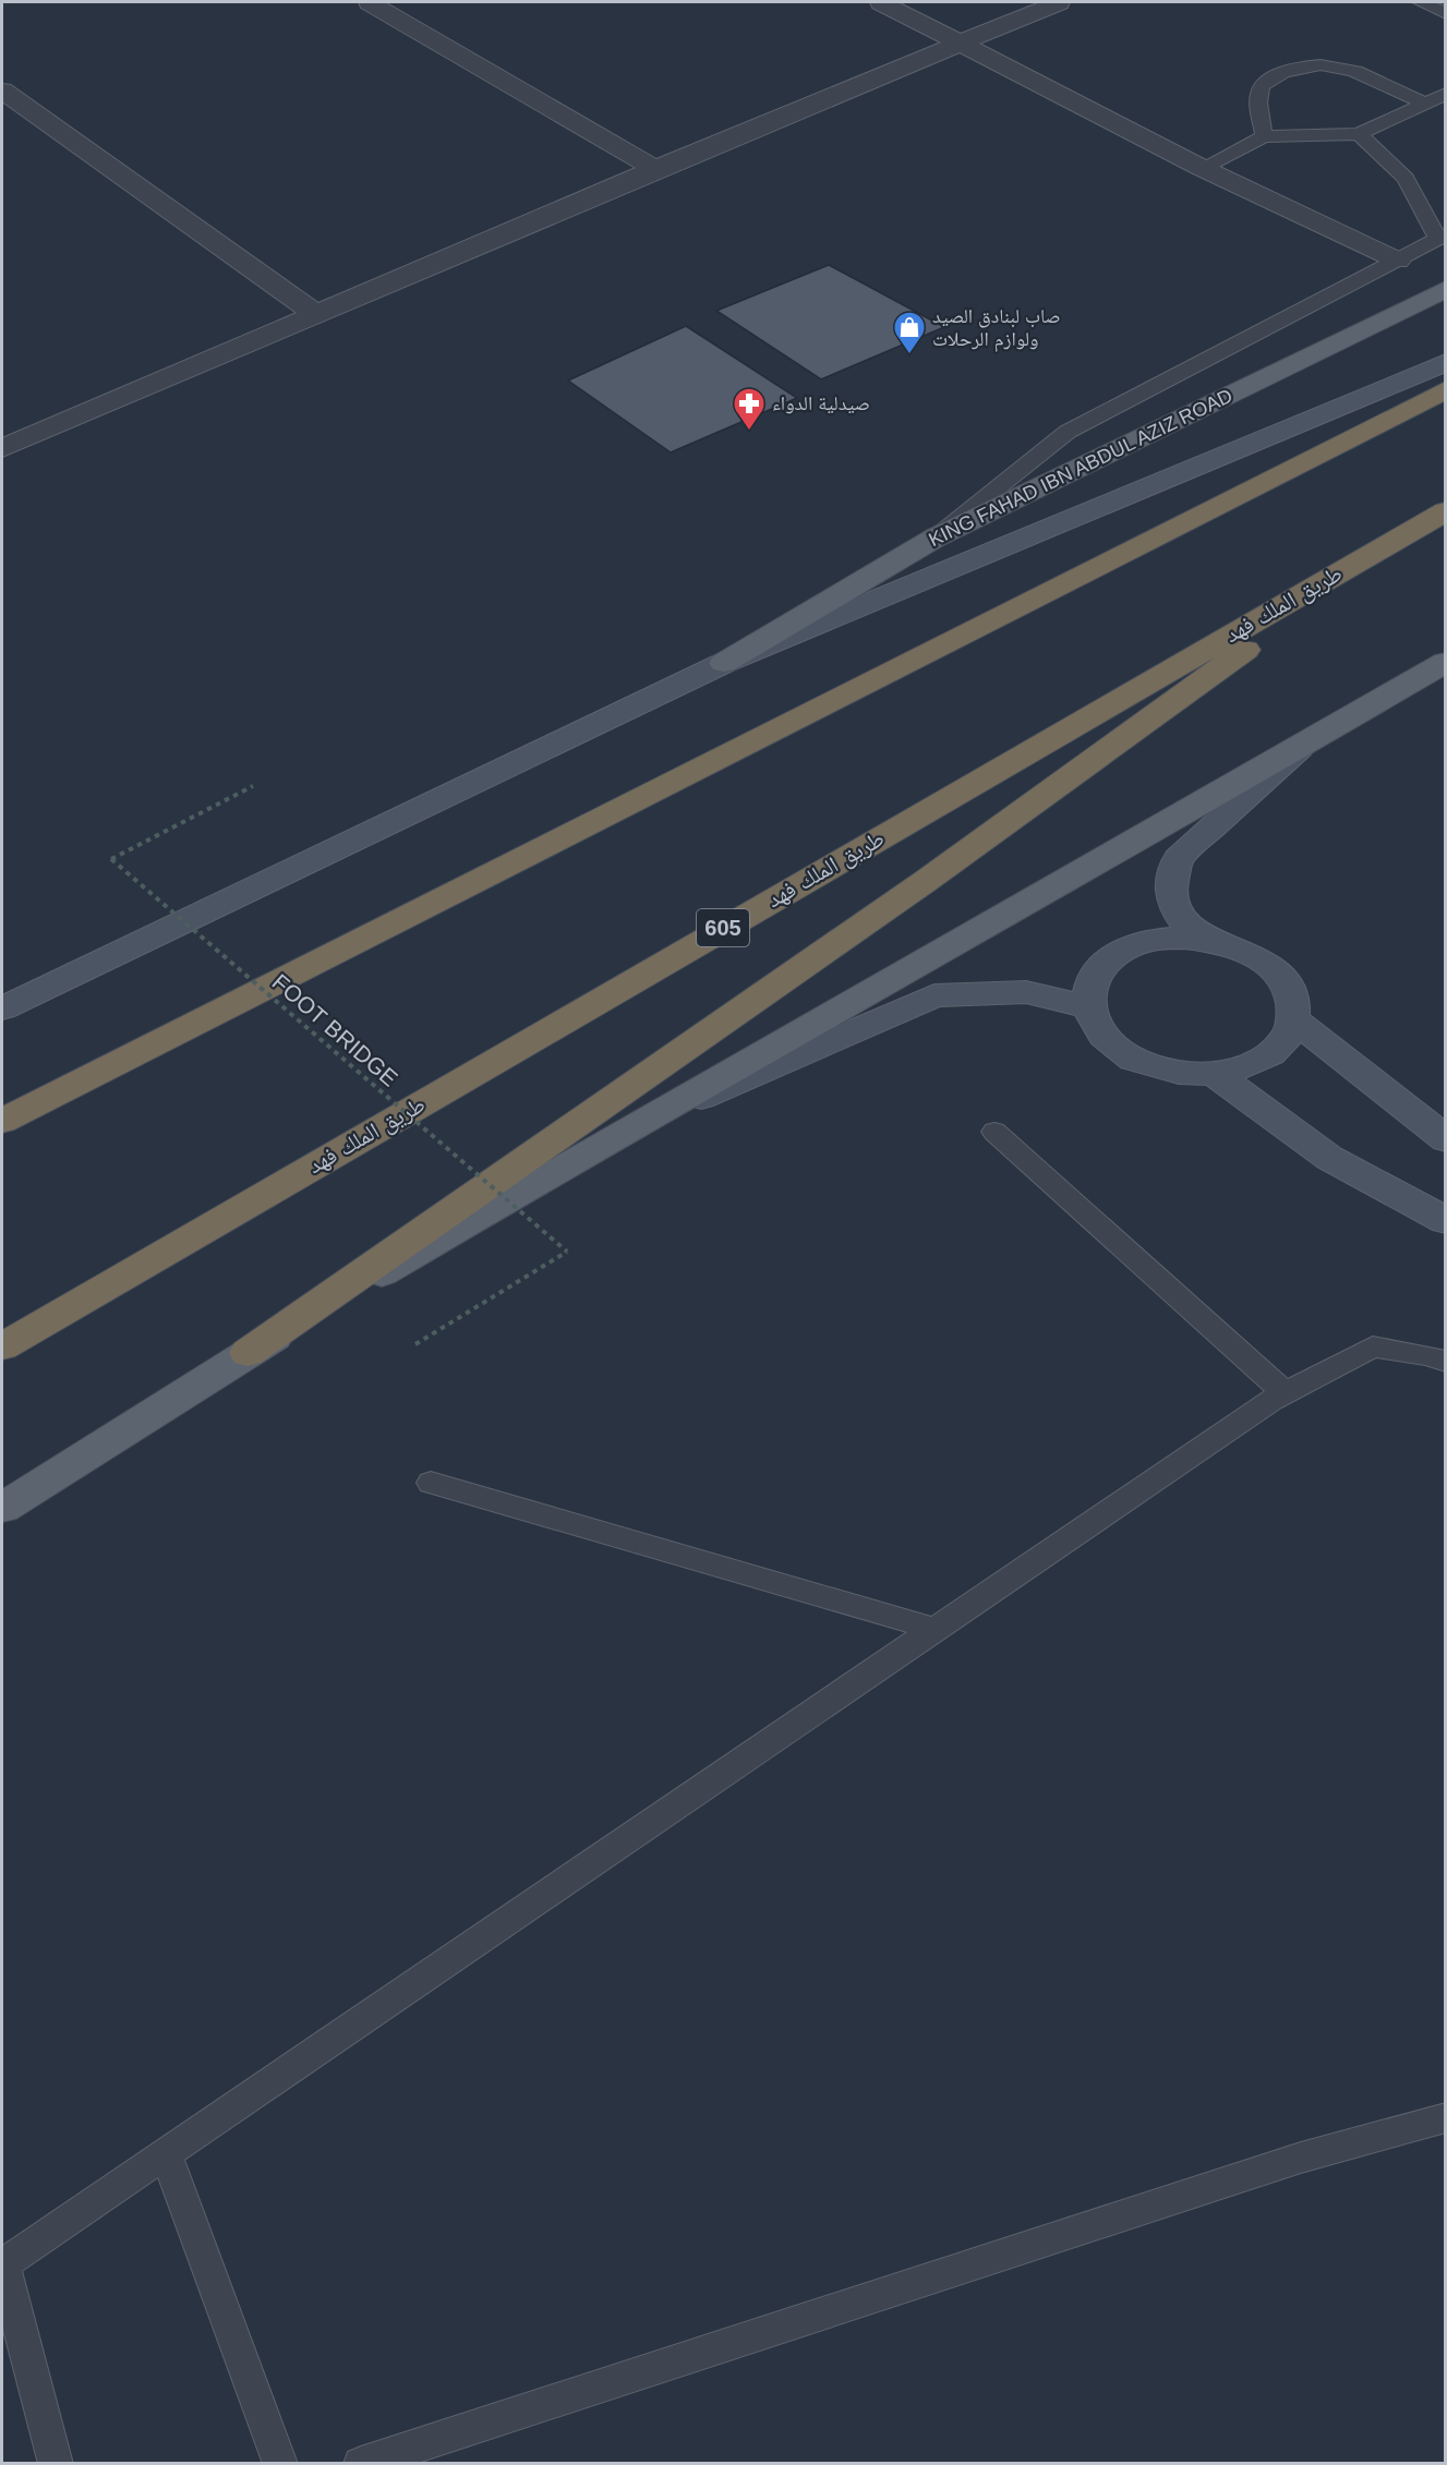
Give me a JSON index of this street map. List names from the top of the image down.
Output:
{
  "streets": {
    "highway": ["طريق الملك فهد", "605"],
    "main road": ["KING FAHAD IBN ABDUL AZIZ ROAD"],
    "path": ["FOOT BRIDGE"]
  },
  "places": {
    "shop": ["صاب لبنادق الصيد ولوازم الرحلات"],
    "pharmacy": ["صيدلية الدواء"]
  }
}
